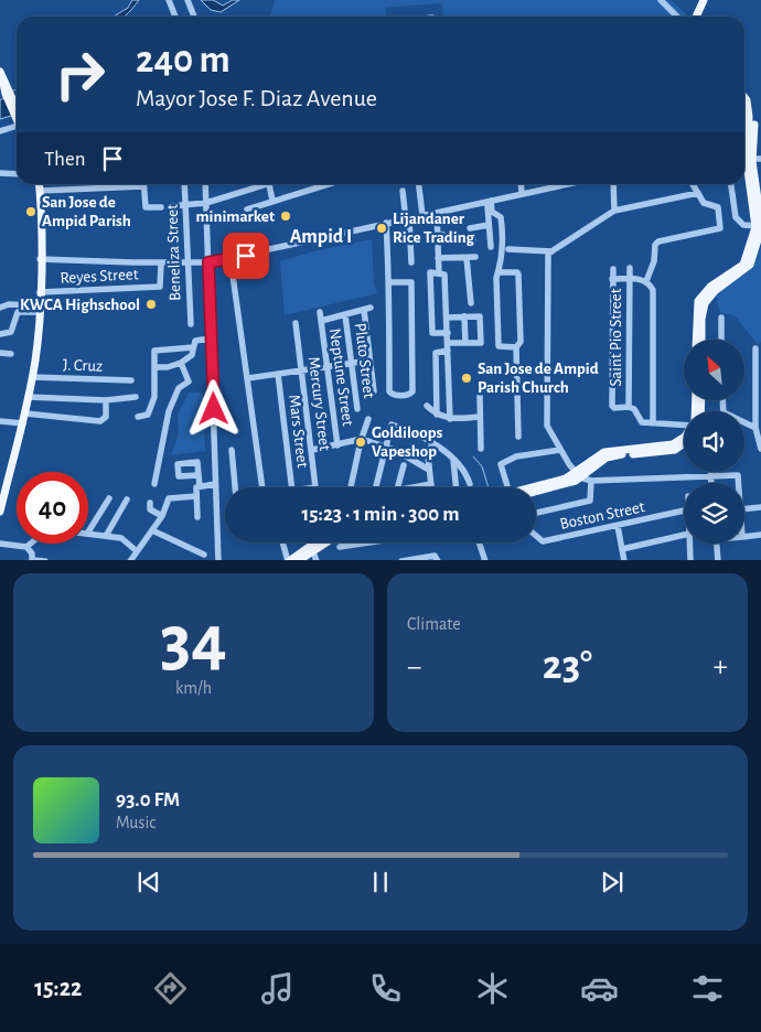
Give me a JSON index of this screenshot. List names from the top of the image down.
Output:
{
  "streets": {
    "street": [
      "Beneliza Street",
      "Reyes Street",
      "Saint Pio Street",
      "Pluto Street",
      "J. Cruz",
      "Neptune Street",
      "Mercury Street",
      "Mars Street",
      "Boston Street"
    ]
  },
  "districts": ["Ampid I"],
  "places": [
    "San Jose de Ampid Parish",
    "minimarket",
    "Lijandaner Rice Trading",
    "KWCA Highschool",
    "San Jose de Ampid Parish Church",
    "Goldiloops Vapeshop"
  ],
  "north": "top left",
  "page": {
    "turn": ["240 m", "Mayor Jose F. Diaz Avenue"],
    "then": "Then",
    "limit": "40",
    "trip": "15:23 · 1 min · 300 m",
    "tile": [
      ["34", "km/h"],
      "Climate"
    ],
    "heat": ["−", "23°", "+"],
    "song": ["93.0 FM", "Music"],
    "tabs": "15:22"
  }
}
